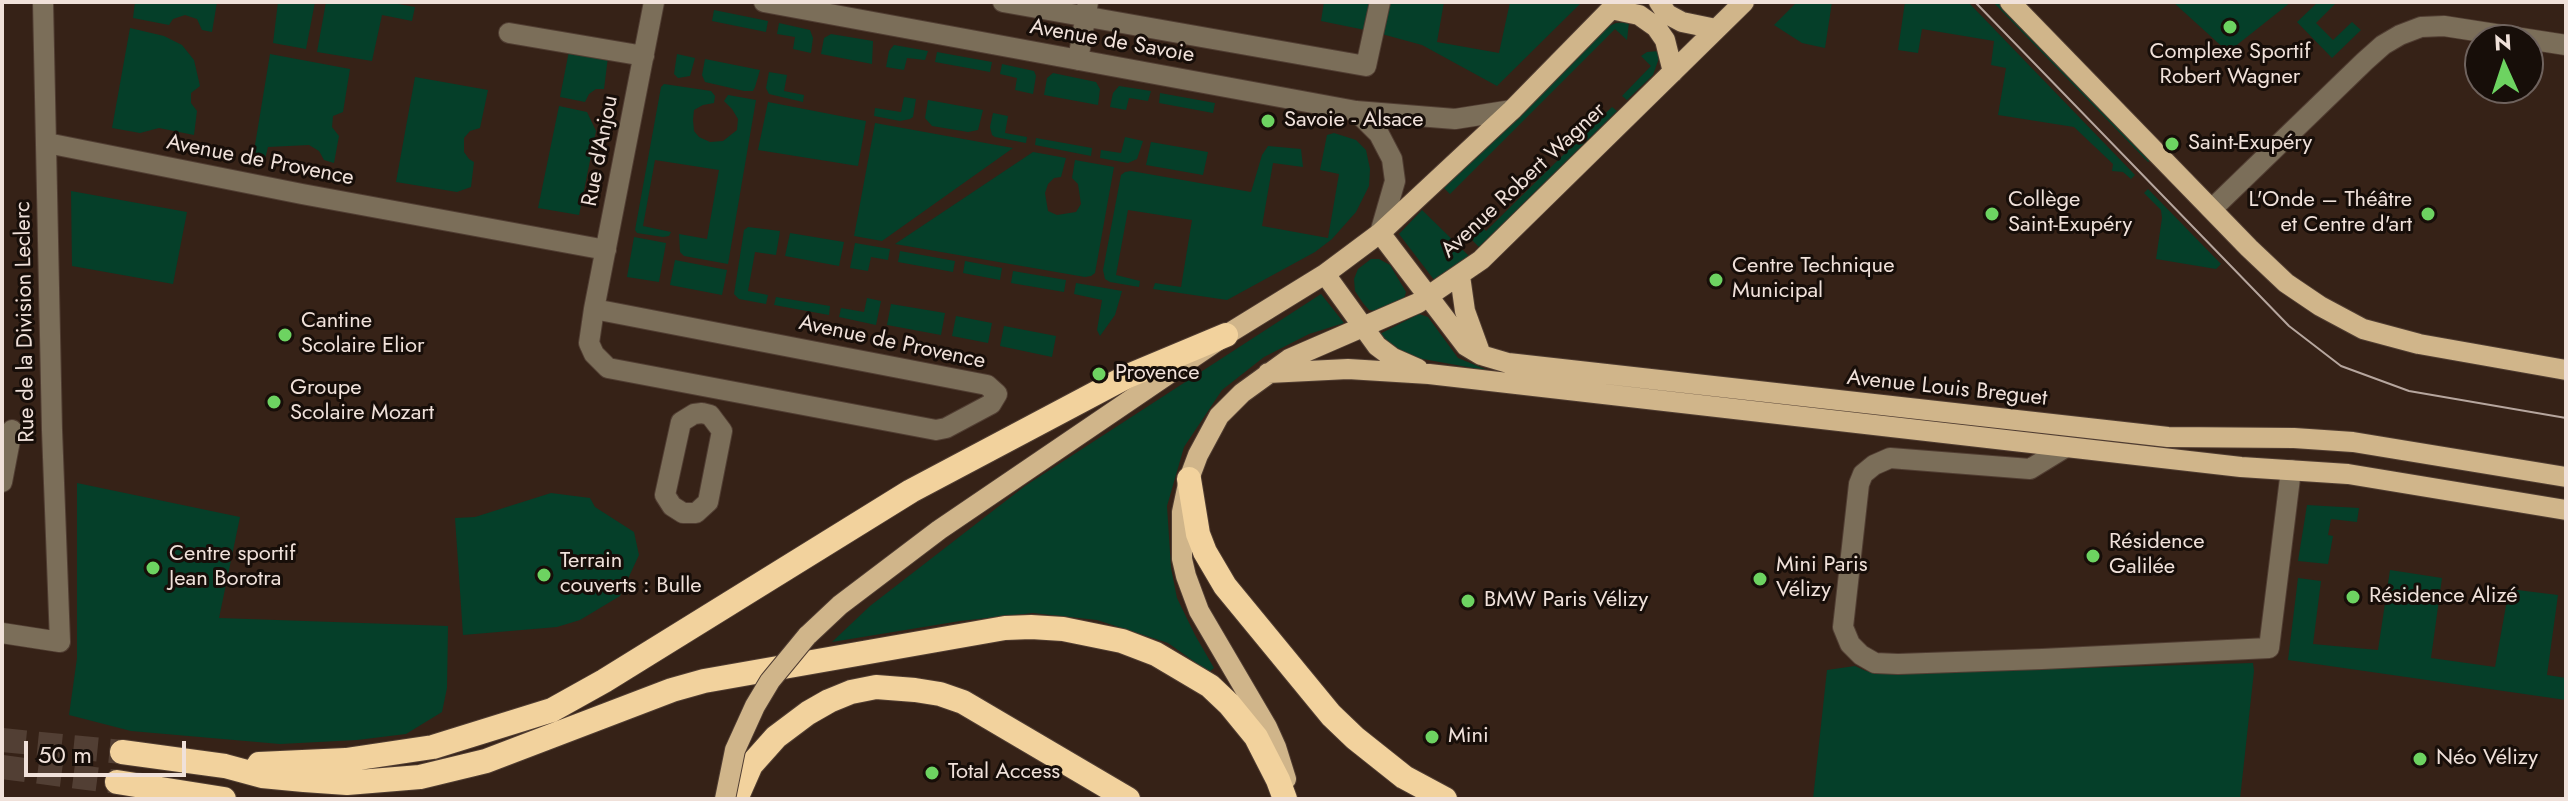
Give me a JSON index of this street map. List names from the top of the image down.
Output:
{
  "streets": {
    "main road": ["Avenue Robert Wagner", "Avenue Louis Breguet"],
    "street": [
      "Avenue de Savoie",
      "Rue d'Anjou",
      "Avenue de Provence",
      "Rue de la Division Leclerc"
    ]
  },
  "crossings": [
    ["Rue d'Anjou", "Avenue de Provence"],
    ["Avenue de Provence", "Rue de la Division Leclerc"],
    ["Avenue Robert Wagner", "Avenue Louis Breguet"]
  ],
  "places": [
    "Complexe Sportif Robert Wagner",
    "Savoie - Alsace",
    "Saint-Exupéry",
    "Collège Saint-Exupéry",
    "L'Onde – Théâtre et Centre d'art",
    "Centre Technique Municipal",
    "Cantine Scolaire Elior",
    "Provence",
    "Groupe Scolaire Mozart",
    "Résidence Galilée",
    "Centre sportif Jean Borotra",
    "Terrain couverts : Bulle",
    "Mini Paris Vélizy",
    "Résidence Alizé",
    "BMW Paris Vélizy",
    "Mini",
    "Néo Vélizy",
    "Total Access"
  ],
  "scale_bar": "50 m",
  "north": "top"
}
